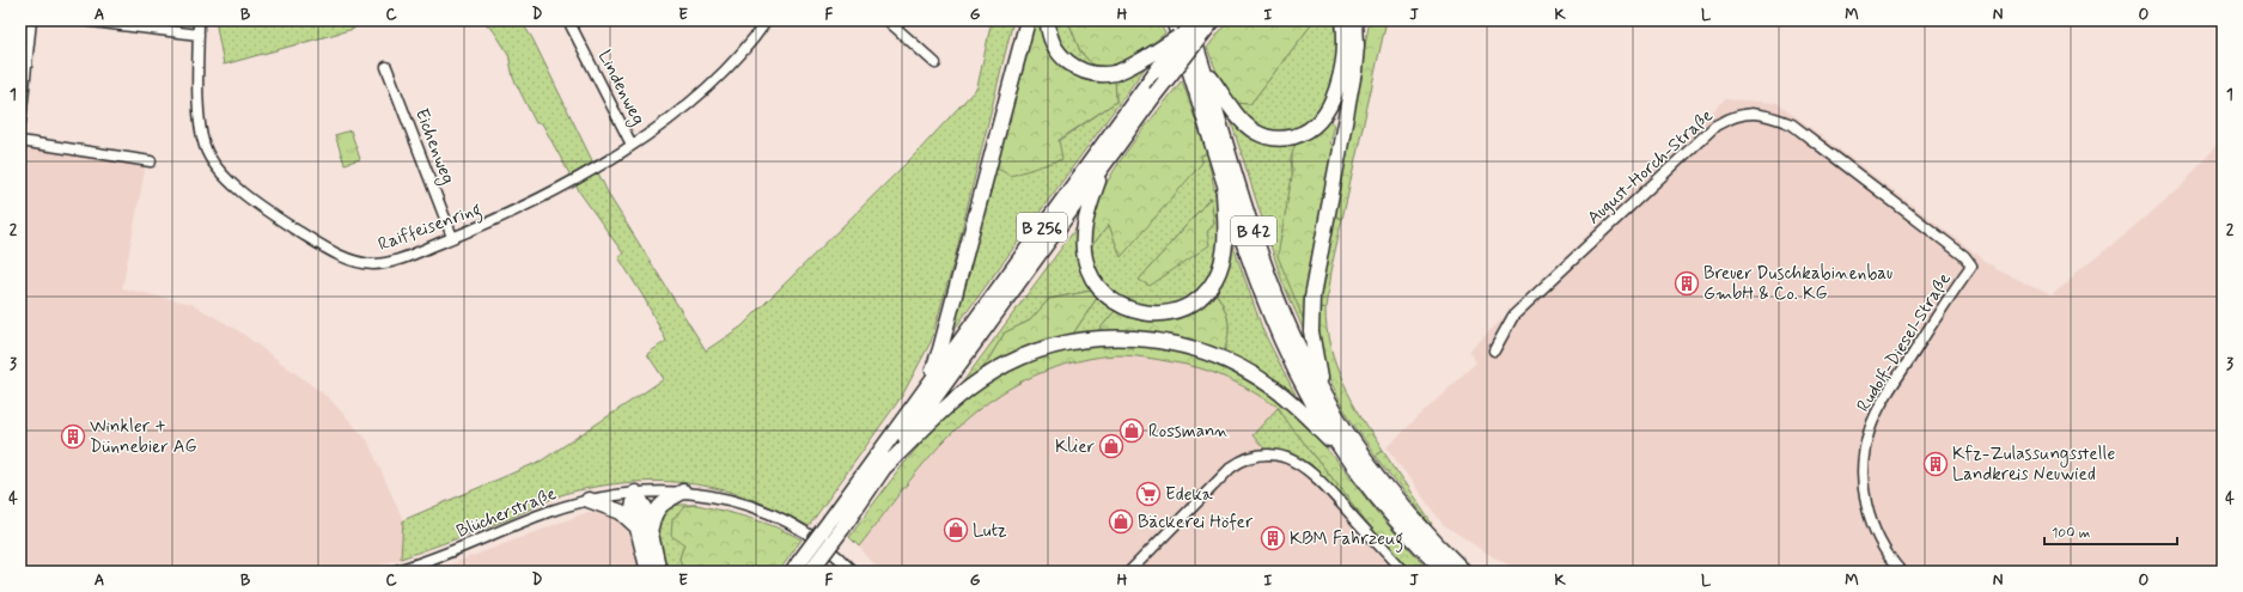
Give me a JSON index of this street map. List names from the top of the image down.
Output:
{
  "streets": {
    "highway": ["B 256", "B 42"],
    "street": [
      "Lindenweg",
      "Eichenweg",
      "August-Horch-Straße",
      "Raiffeisenring",
      "Rudolf-Diesel-Straße",
      "Blücherstraße"
    ]
  },
  "crossings": [
    ["Lindenweg", "Raiffeisenring"],
    ["Eichenweg", "Raiffeisenring"],
    ["August-Horch-Straße", "Rudolf-Diesel-Straße"],
    ["B 256", "B 42"]
  ],
  "places": {
    "building": [
      "Breuer Duschkabinenbau GmbH & Co. KG",
      "Winkler + Dünnebier AG",
      "Kfz-Zulassungsstelle Landkreis Neuwied",
      "KBM Fahrzeug"
    ],
    "shop": [
      "Rossmann",
      "Klier",
      "Bäckerei Höfer",
      "Lutz"
    ],
    "supermarket": ["Edeka"]
  },
  "scale_bar": "100 m",
  "grid": {
    "columns": [
      "A",
      "B",
      "C",
      "D",
      "E",
      "F",
      "G",
      "H",
      "I",
      "J",
      "K",
      "L",
      "M",
      "N",
      "O"
    ],
    "rows": [
      "1",
      "2",
      "3",
      "4"
    ]
  }
}
